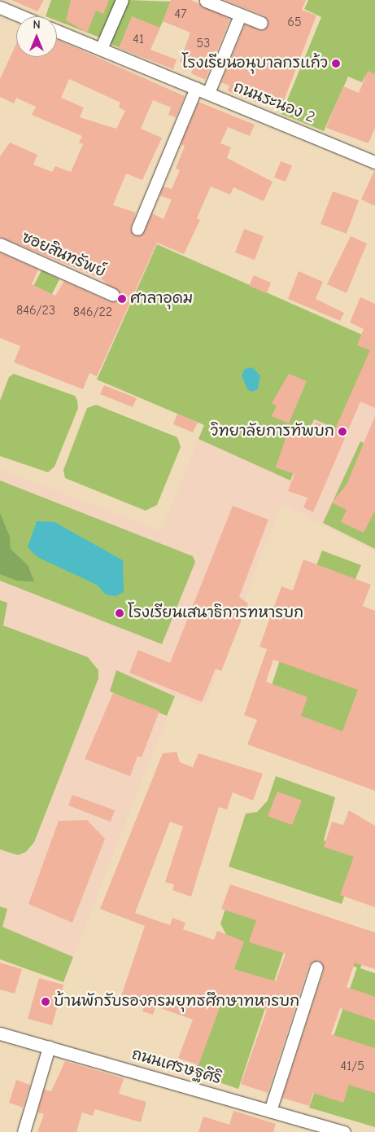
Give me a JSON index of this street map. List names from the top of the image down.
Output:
{
  "streets": {
    "street": ["ถนนระนอง 2", "ซอยสินทรัพย์", "ถนนเศรษฐศิริ"]
  },
  "places": [
    "โรงเรียนอนุบาลกรแก้ว",
    "ศาลาอุดม",
    "วิทยาลัยการทัพบก",
    "โรงเรียนเสนาธิการทหารบก",
    "บ้านพักรับรองกรมยุทธศึกษาทหารบก"
  ],
  "house_numbers": [
    "47",
    "65",
    "41",
    "53",
    "846/23",
    "846/22",
    "41/5"
  ],
  "north": "top"
}
